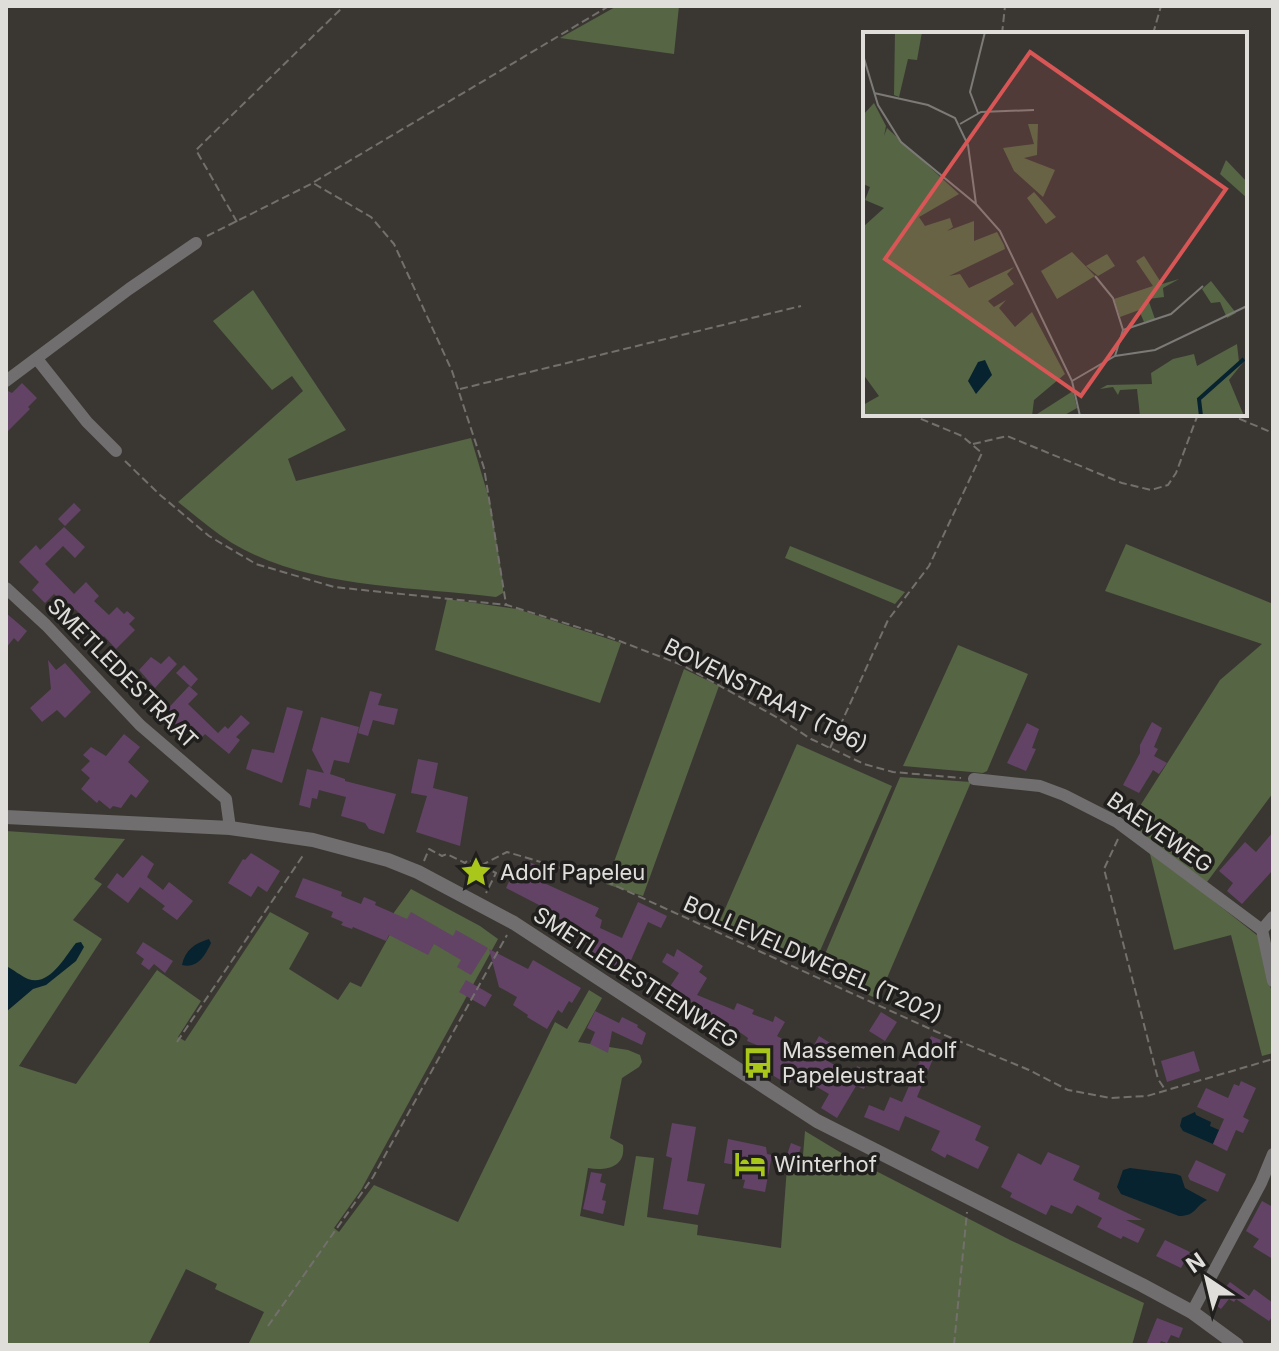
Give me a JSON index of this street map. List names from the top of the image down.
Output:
{
  "streets": {
    "street": ["SMETLEDESTRAAT", "BAEVEWEG", "SMETLEDESTEENWEG"],
    "path": ["BOVENSTRAAT (T96)", "BOLLEVELDWEGEL (T202)"]
  },
  "crossings": [
    ["SMETLEDESTRAAT", "SMETLEDESTEENWEG"],
    ["BOVENSTRAAT (T96)", "BAEVEWEG"]
  ],
  "places": {
    "place": ["Adolf Papeleu"],
    "bus stop": ["Massemen Adolf Papeleustraat"],
    "hotel": ["Winterhof"]
  },
  "north": "top left"
}
